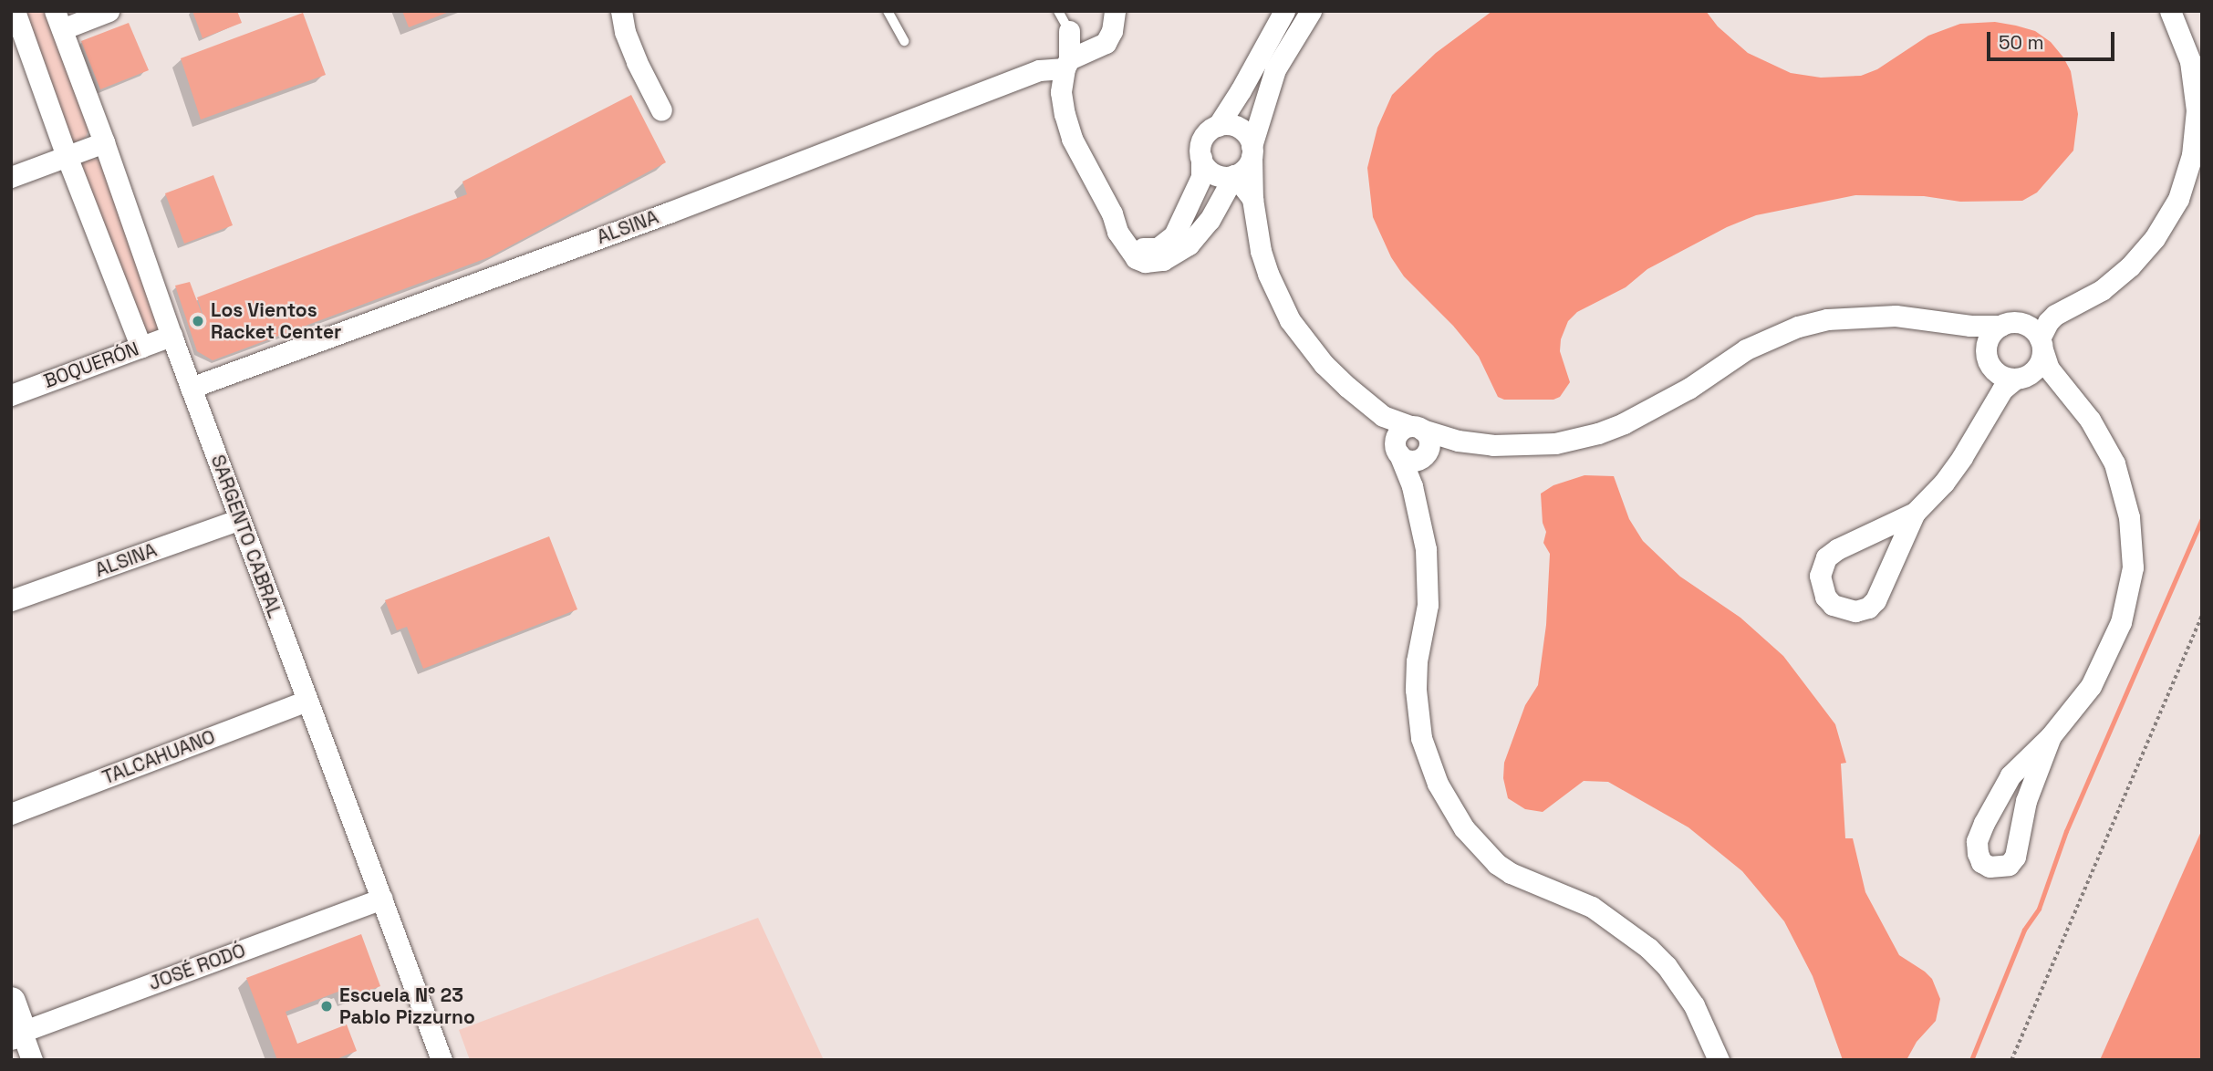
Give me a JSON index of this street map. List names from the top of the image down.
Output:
{
  "streets": {
    "street": [
      "ALSINA",
      "BOQUERÓN",
      "SARGENTO CABRAL",
      "TALCAHUANO",
      "JOSÉ RODÓ"
    ]
  },
  "crossings": [
    ["ALSINA", "SARGENTO CABRAL"],
    ["BOQUERÓN", "SARGENTO CABRAL"],
    ["SARGENTO CABRAL", "TALCAHUANO"],
    ["SARGENTO CABRAL", "JOSÉ RODÓ"]
  ],
  "places": ["Los Vientos Racket Center", "Escuela N° 23 Pablo Pizzurno"],
  "scale_bar": "50 m"
}
